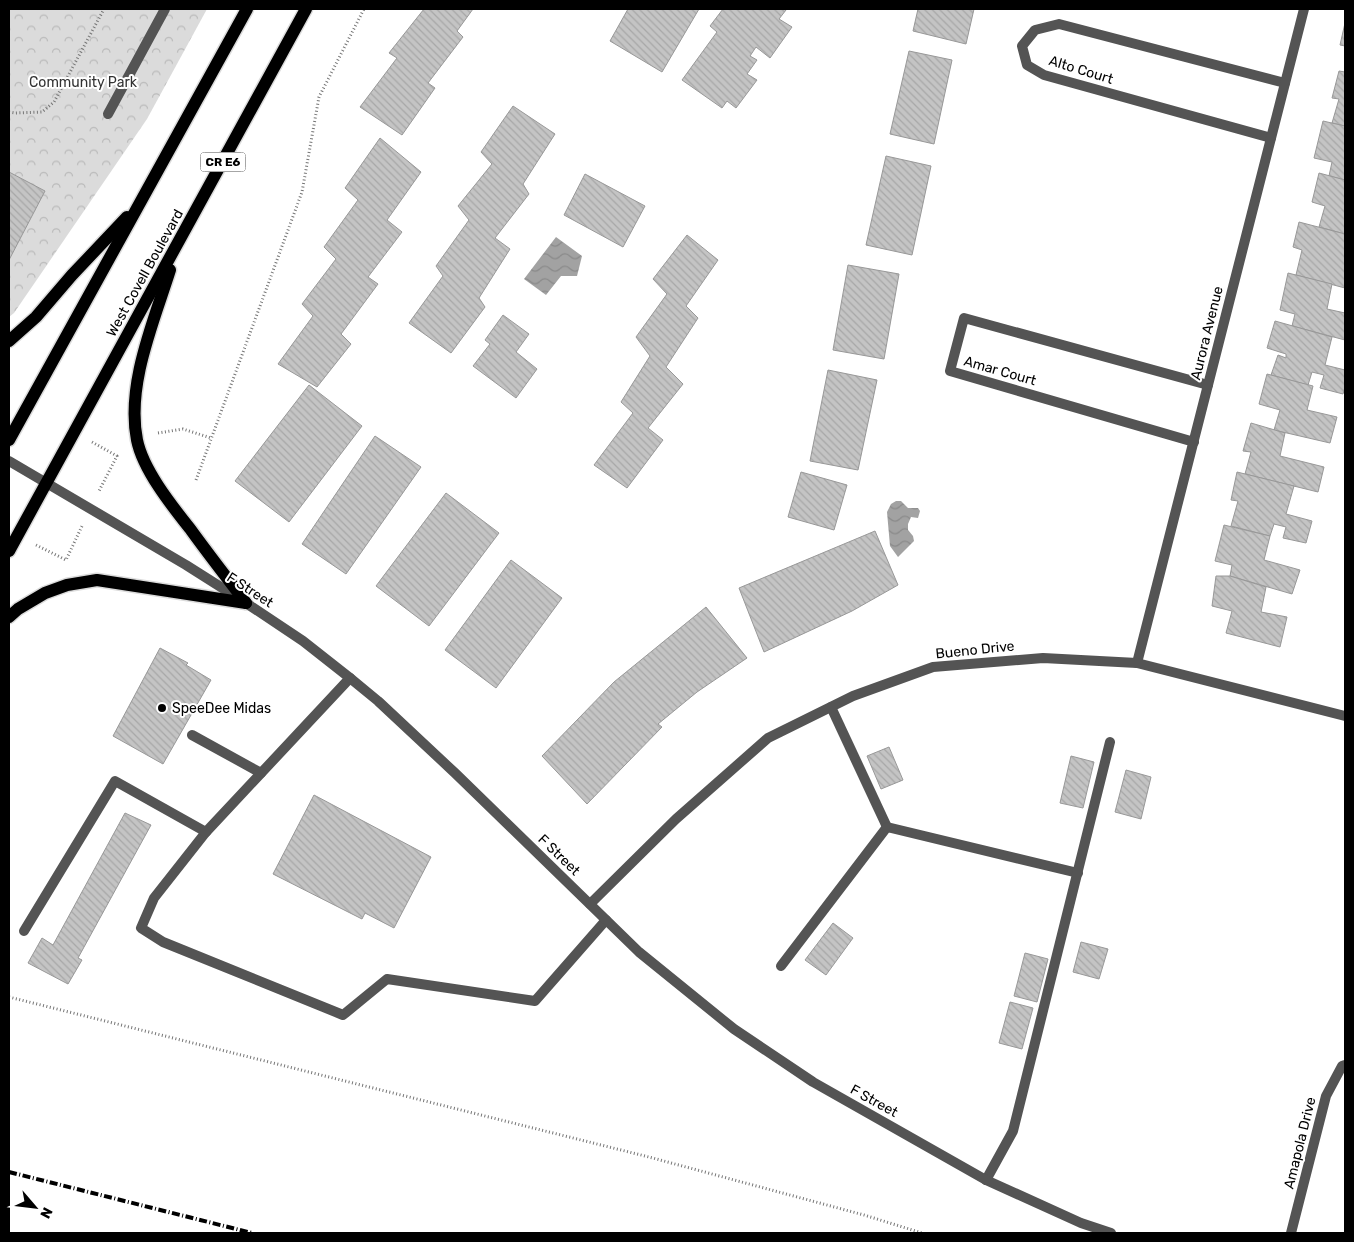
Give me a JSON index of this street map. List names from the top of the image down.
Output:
{
  "streets": {
    "main road": ["CR E6", "West Covell Boulevard"],
    "street": [
      "Alto Court",
      "Aurora Avenue",
      "Amar Court",
      "F Street",
      "Bueno Drive",
      "Amapola Drive"
    ]
  },
  "crossings": [
    ["Alto Court", "Aurora Avenue"],
    ["West Covell Boulevard", "F Street"],
    ["Aurora Avenue", "Amar Court"],
    ["Aurora Avenue", "Bueno Drive"],
    ["F Street", "Bueno Drive"]
  ],
  "parks": ["Community Park"],
  "places": ["SpeeDee Midas"],
  "north": "bottom right"
}
